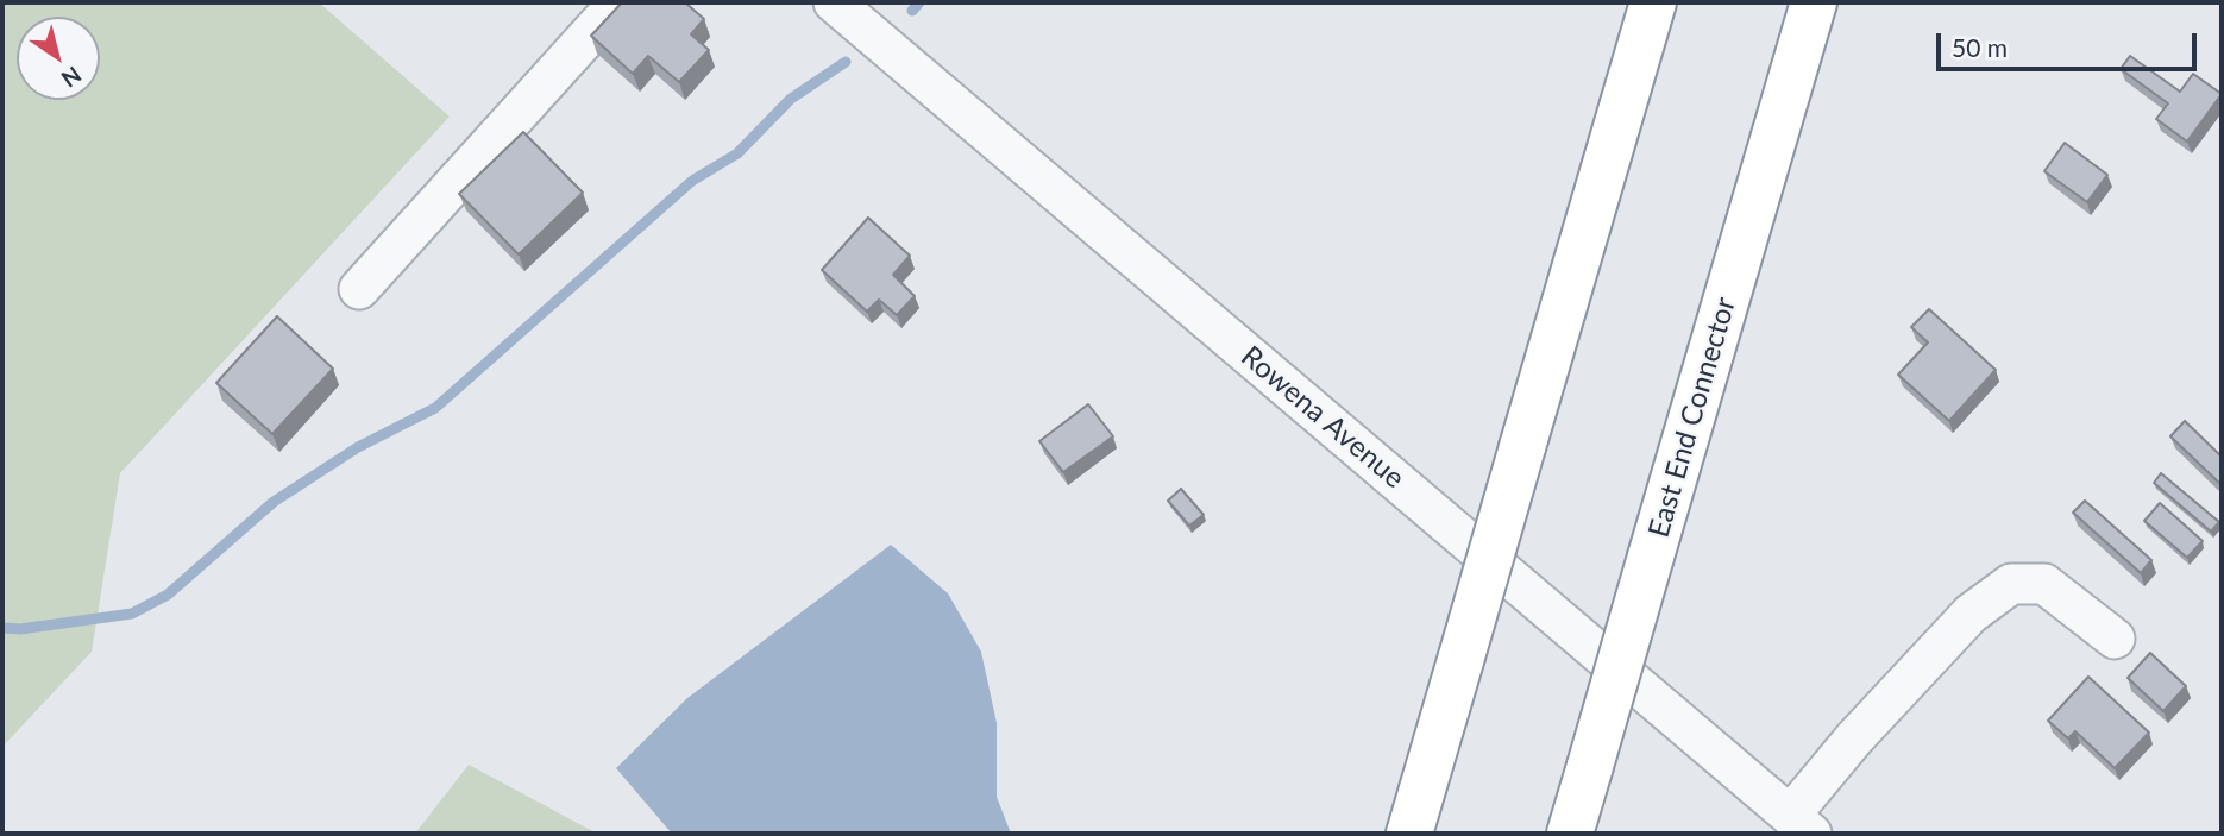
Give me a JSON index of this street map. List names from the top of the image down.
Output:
{
  "streets": {
    "highway": ["East End Connector"],
    "street": ["Rowena Avenue"]
  },
  "scale_bar": "50 m",
  "north": "bottom right"
}
